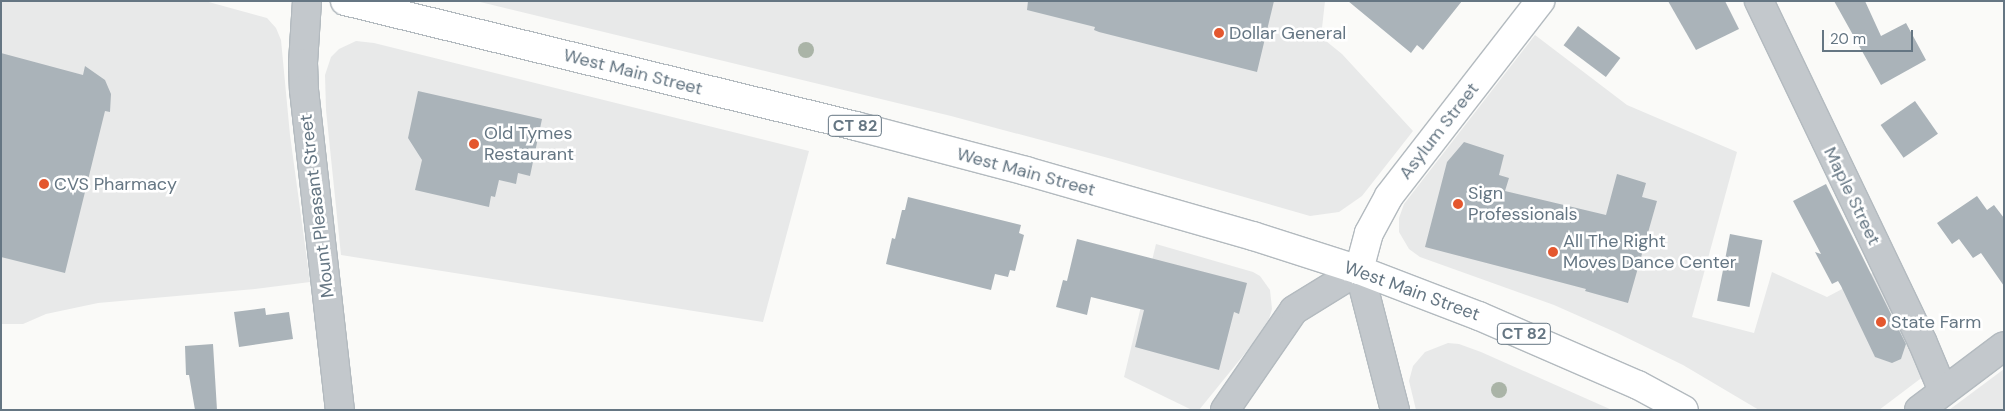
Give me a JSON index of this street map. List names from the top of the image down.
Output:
{
  "streets": {
    "main road": ["West Main Street", "CT 82", "Asylum Street"],
    "street": ["Maple Street", "Mount Pleasant Street"]
  },
  "crossings": [
    ["West Main Street", "Asylum Street"]
  ],
  "places": [
    "Dollar General",
    "Old Tymes Restaurant",
    "CVS Pharmacy",
    "Sign Professionals",
    "All The Right Moves Dance Center",
    "State Farm"
  ],
  "scale_bar": "20 m"
}
